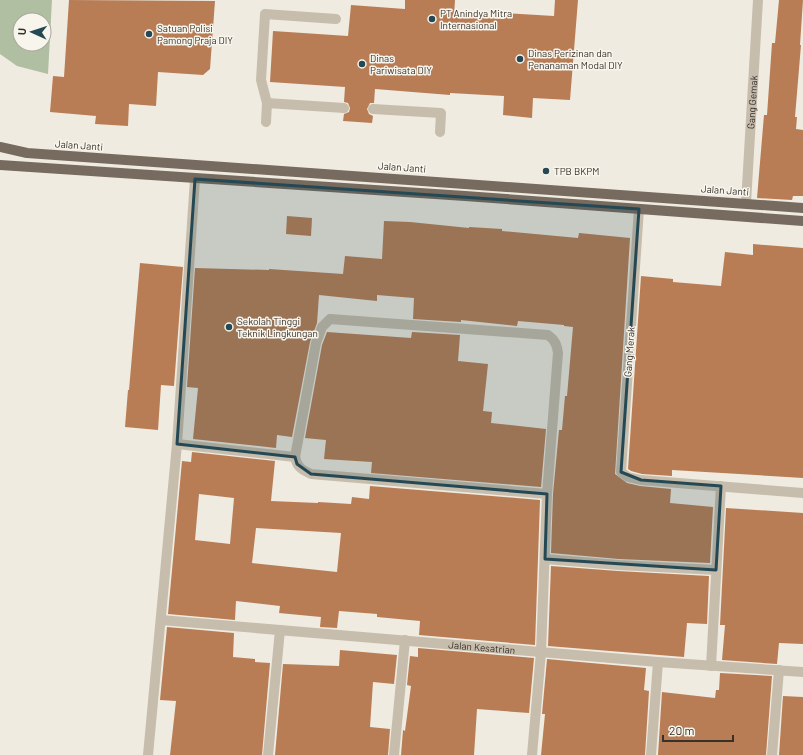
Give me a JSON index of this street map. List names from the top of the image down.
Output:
{
  "streets": {
    "main road": ["Jalan Janti"],
    "street": ["Gang Gemak", "Gang Merak", "Jalan Kesatrian"]
  },
  "crossings": [
    ["Gang Gemak", "Jalan Janti"]
  ],
  "places": [
    "PT Anindya Mitra Internasional",
    "Satuan Polisi Pamong Praja DIY",
    "Dinas Perizinan dan Penanaman Modal DIY",
    "Dinas Pariwisata DIY",
    "TPB BKPM",
    "Sekolah Tinggi Teknik Lingkungan"
  ],
  "scale_bar": "20 m",
  "north": "left"
}
